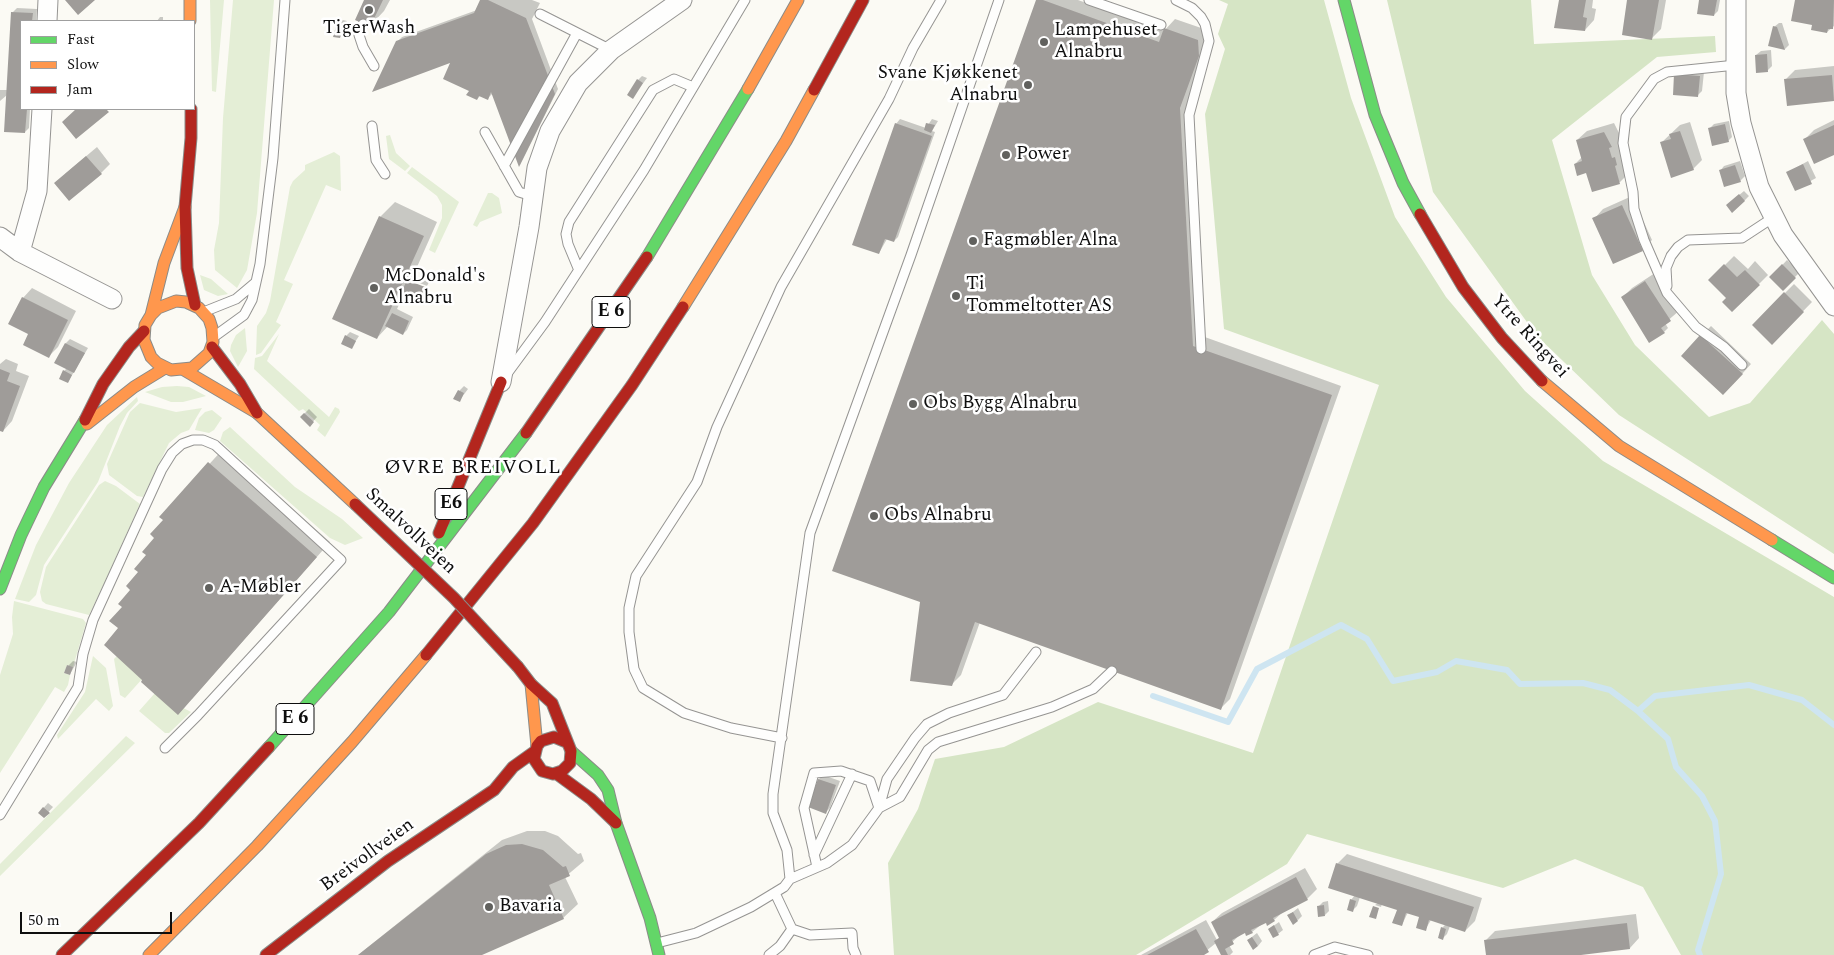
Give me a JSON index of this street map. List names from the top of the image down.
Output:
{
  "streets": {
    "main road": [
      "E 6",
      "Ytre Ringvei",
      "E6",
      "Smalvollveien",
      "Breivollveien"
    ]
  },
  "crossings": [
    ["E 6", "E6"],
    ["Smalvollveien", "Breivollveien"]
  ],
  "districts": ["ØVRE BREIVOLL"],
  "places": [
    "TigerWash",
    "Lampehuset Alnabru",
    "Svane Kjøkkenet Alnabru",
    "Power",
    "Fagmøbler Alna",
    "McDonald's Alnabru",
    "Ti Tommeltotter AS",
    "Obs Bygg Alnabru",
    "Obs Alnabru",
    "A-Møbler",
    "Bavaria"
  ],
  "legend": ["Fast", "Slow", "Jam"],
  "scale_bar": "50 m"
}
